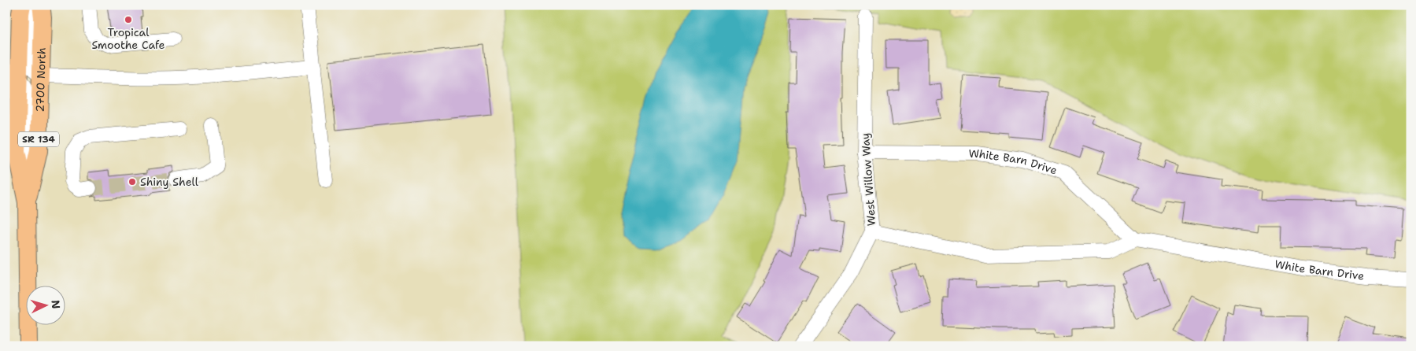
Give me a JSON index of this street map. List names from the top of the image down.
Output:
{
  "streets": {
    "main road": ["2700 North", "SR 134"],
    "street": ["White Barn Drive", "West Willow Way"]
  },
  "crossings": [
    ["White Barn Drive", "West Willow Way"]
  ],
  "places": ["Tropical Smoothe Cafe", "Shiny Shell"],
  "north": "right"
}
